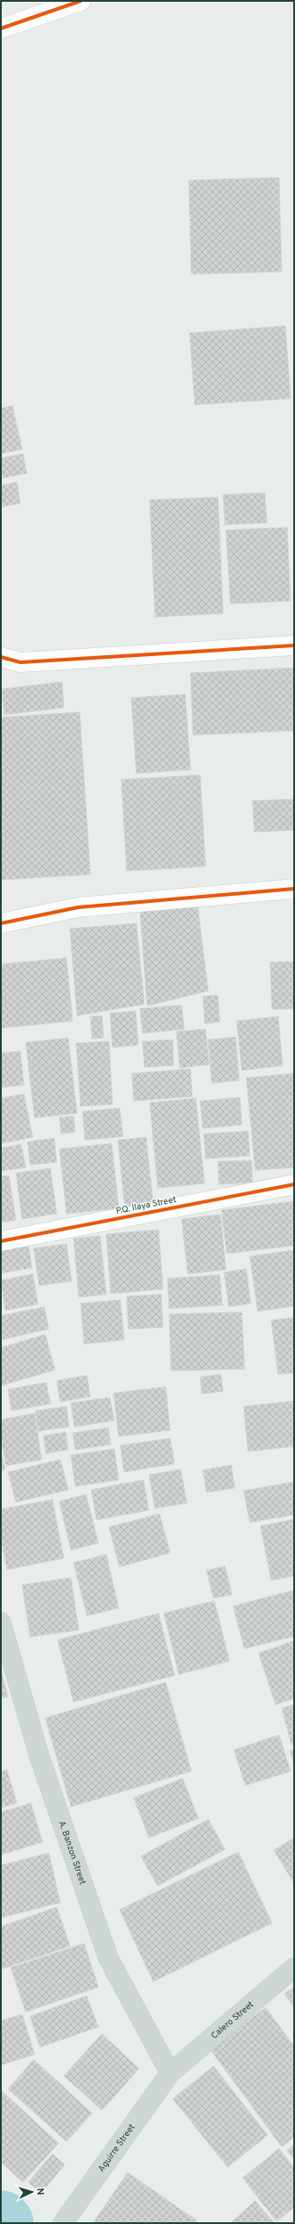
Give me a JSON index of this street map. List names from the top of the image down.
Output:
{
  "streets": {
    "main road": ["A. Banzon Street", "Calero Street", "Aguirre Street"],
    "street": ["P.Q. Ilaya Street"]
  },
  "crossings": [
    ["A. Banzon Street", "Calero Street"],
    ["A. Banzon Street", "Aguirre Street"],
    ["Calero Street", "Aguirre Street"]
  ],
  "north": "right"
}
